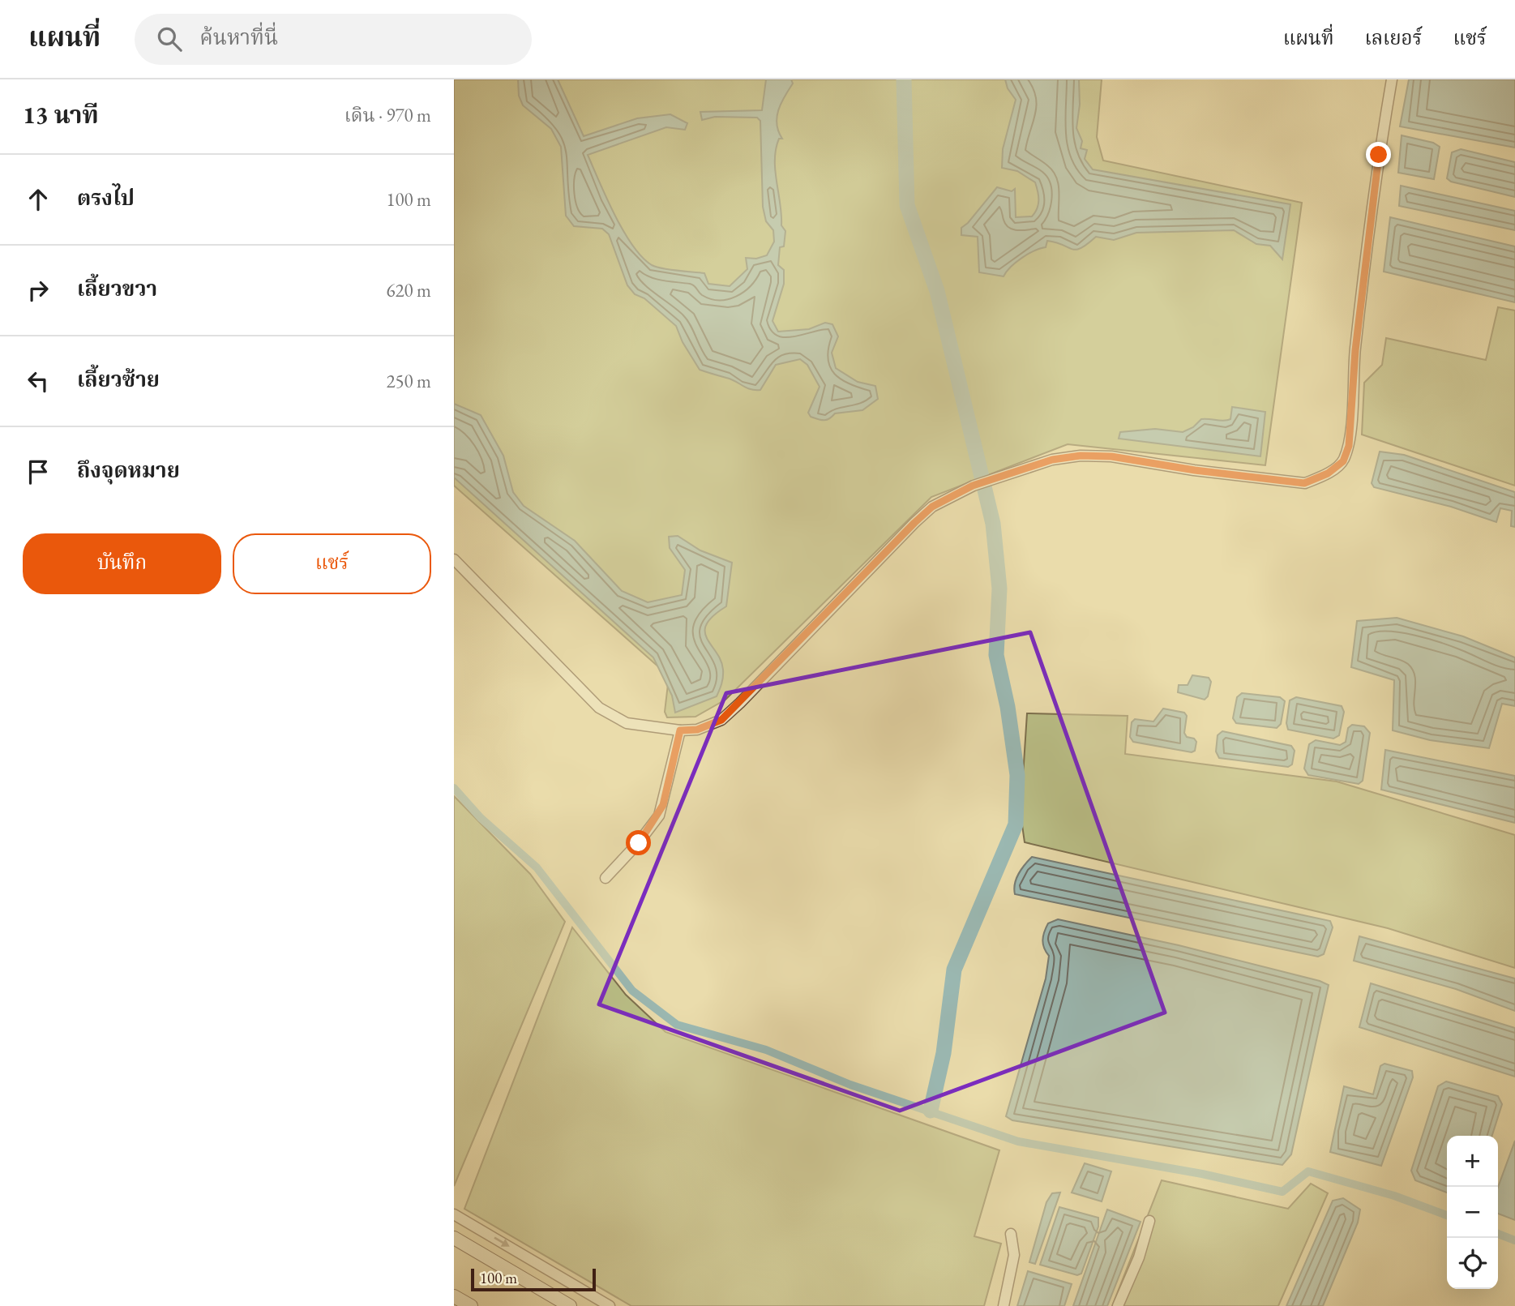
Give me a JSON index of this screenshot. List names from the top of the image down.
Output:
{
  "scale_bar": "100 m",
  "page": {
    "header": "แผนที่",
    "search": "ค้นหาที่นี่",
    "nav": ["แผนที่", "เลเยอร์", "แชร์"],
    "heading": ["13 นาที", "เดิน · 970 m"],
    "list": [
      ["ตรงไป", "100 m"],
      ["เลี้ยวขวา", "620 m"],
      ["เลี้ยวซ้าย", "250 m"],
      "ถึงจุดหมาย"
    ],
    "buttons": ["บันทึก", "แชร์"],
    "map_buttons": ["+", "−"],
    "scale": "100 m"
  }
}
